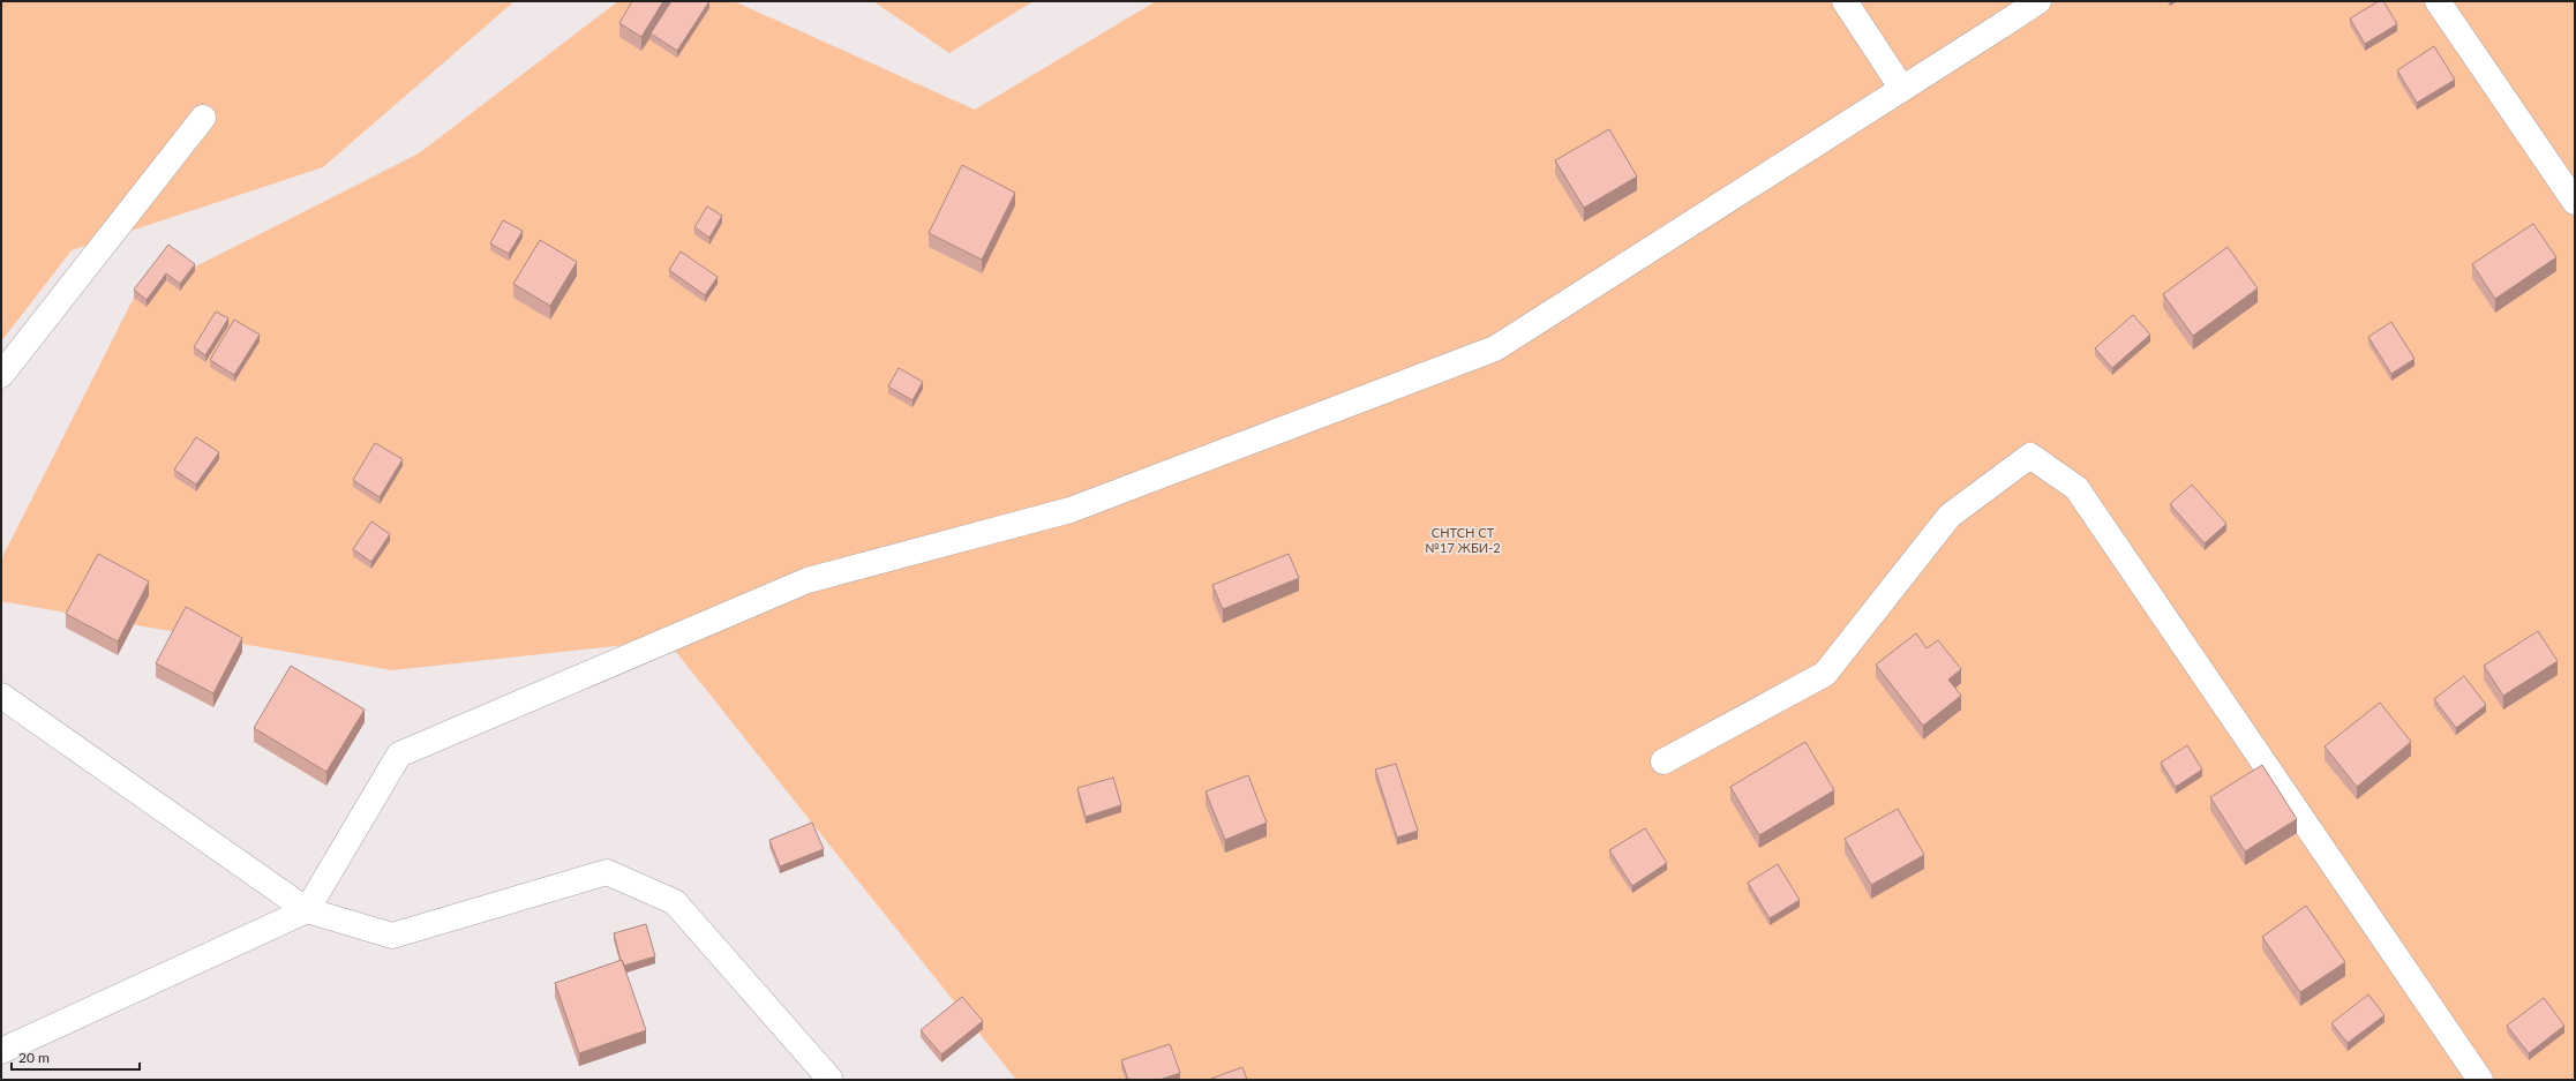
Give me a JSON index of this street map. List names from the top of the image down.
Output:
{
  "parks": ["СНТСН СТ №17 ЖБИ-2"],
  "scale_bar": "20 m"
}
